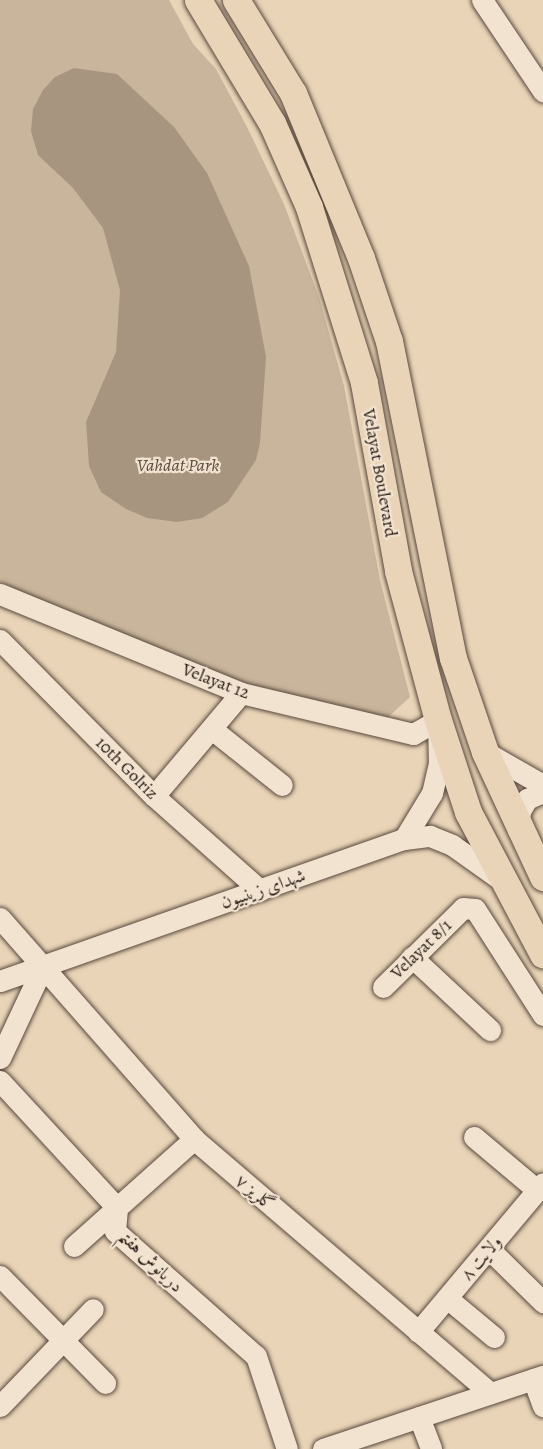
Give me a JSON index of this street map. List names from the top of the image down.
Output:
{
  "streets": {
    "main road": ["Velayat Boulevard"],
    "street": [
      "Velayat 12",
      "10th Golriz",
      "شهدای زینبیون",
      "Velayat 8/1",
      "گلریز ۷",
      "ولایت ۸",
      "دریانوش هفتم"
    ]
  },
  "crossings": [
    ["Velayat Boulevard", "Velayat 12"],
    ["Velayat Boulevard", "شهدای زینبیون"],
    ["10th Golriz", "شهدای زینبیون"],
    ["شهدای زینبیون", "گلریز ۷"],
    ["گلریز ۷", "ولایت ۸"]
  ],
  "parks": ["Vahdat Park"]
}
